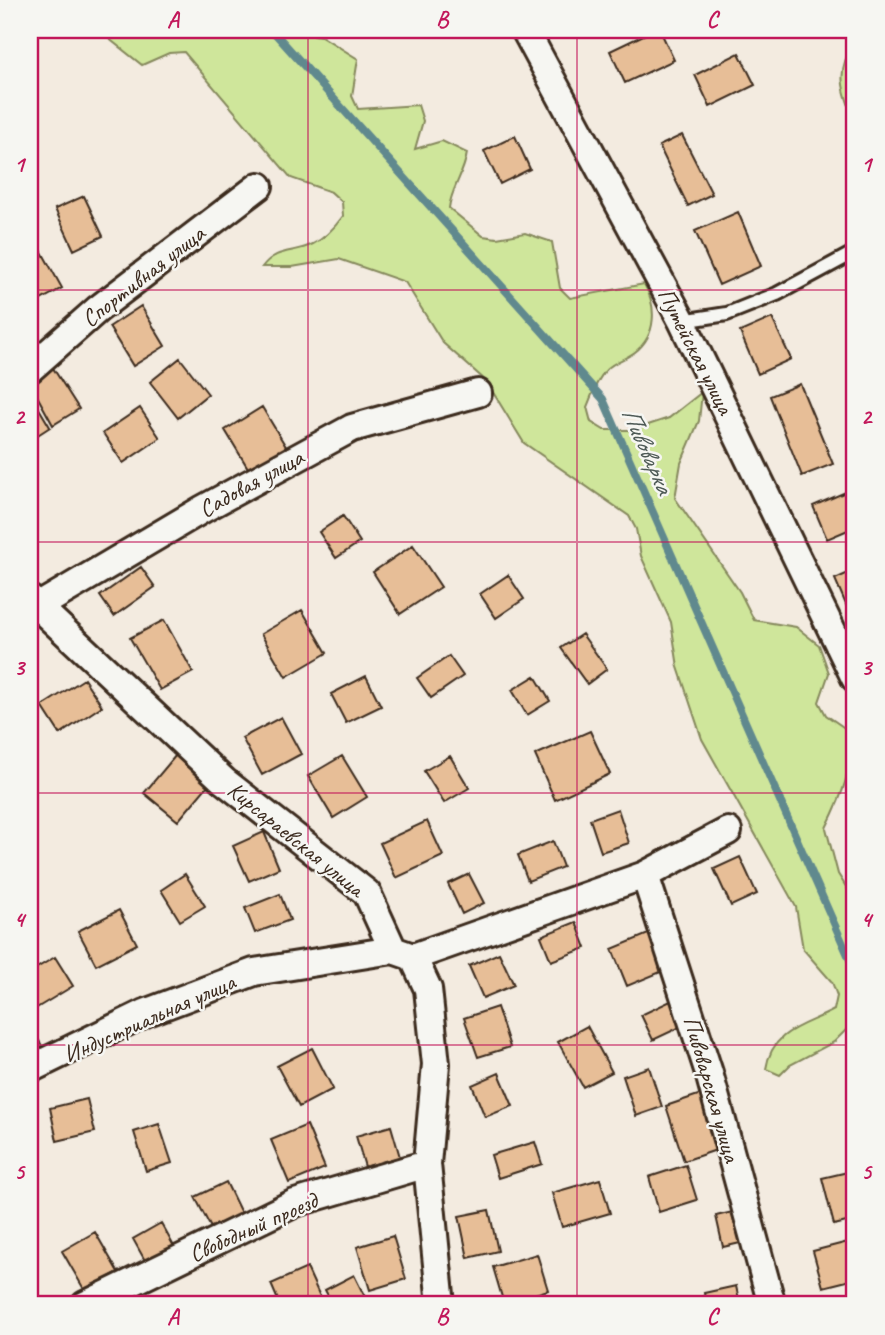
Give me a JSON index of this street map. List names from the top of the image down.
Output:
{
  "streets": {
    "street": [
      "Спортивная улица",
      "Путейская улица",
      "Садовая улица",
      "Кирсараевская улица",
      "Индустриальная улица",
      "Пивоварская улица",
      "Свободный проезд"
    ]
  },
  "crossings": [
    ["Садовая улица", "Кирсараевская улица"],
    ["Кирсараевская улица", "Индустриальная улица"],
    ["Кирсараевская улица", "Свободный проезд"],
    ["Индустриальная улица", "Пивоварская улица"]
  ],
  "water": ["Пивоварка"],
  "grid": {
    "columns": ["A", "B", "C"],
    "rows": [
      "1",
      "2",
      "3",
      "4",
      "5"
    ]
  }
}
